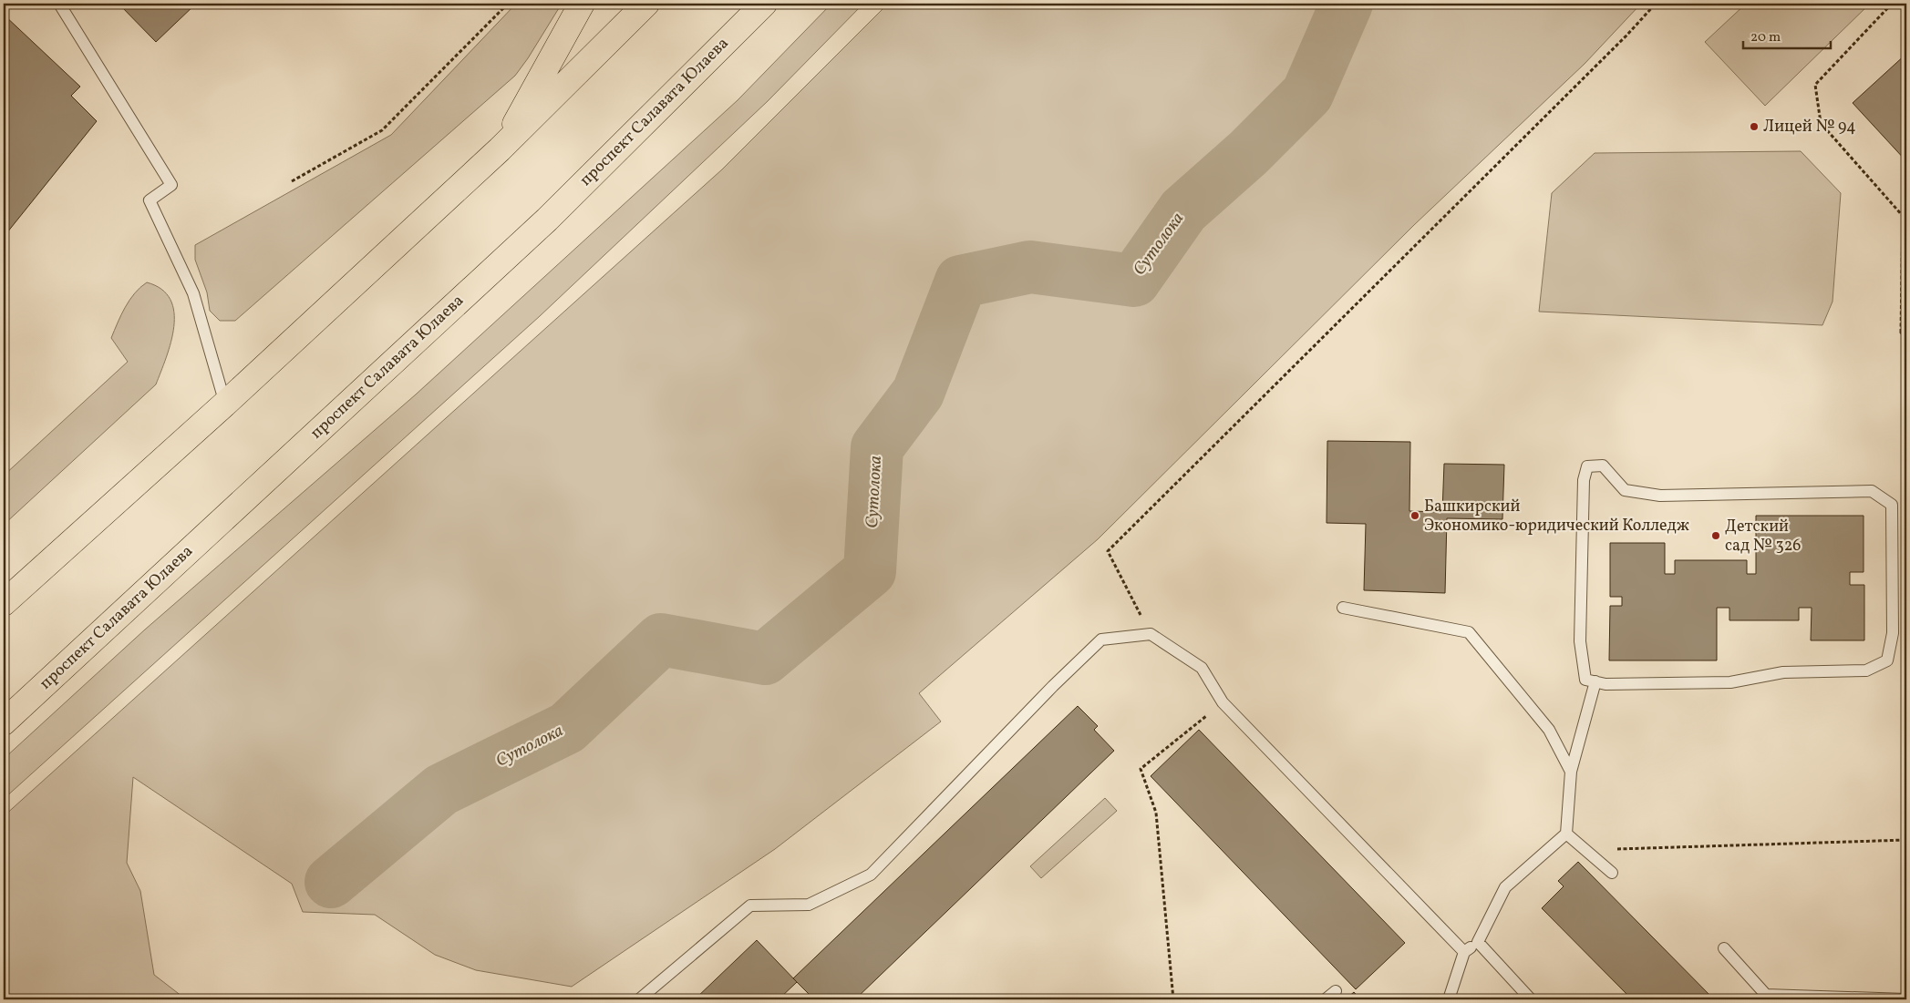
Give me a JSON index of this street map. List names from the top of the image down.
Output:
{
  "streets": {
    "main road": ["проспект Салавата Юлаева"]
  },
  "water": ["Сутолока"],
  "places": ["Лицей № 94", "Башкирский Экономико-юридический Колледж", "Детский сад № 326"],
  "scale_bar": "20 m"
}
